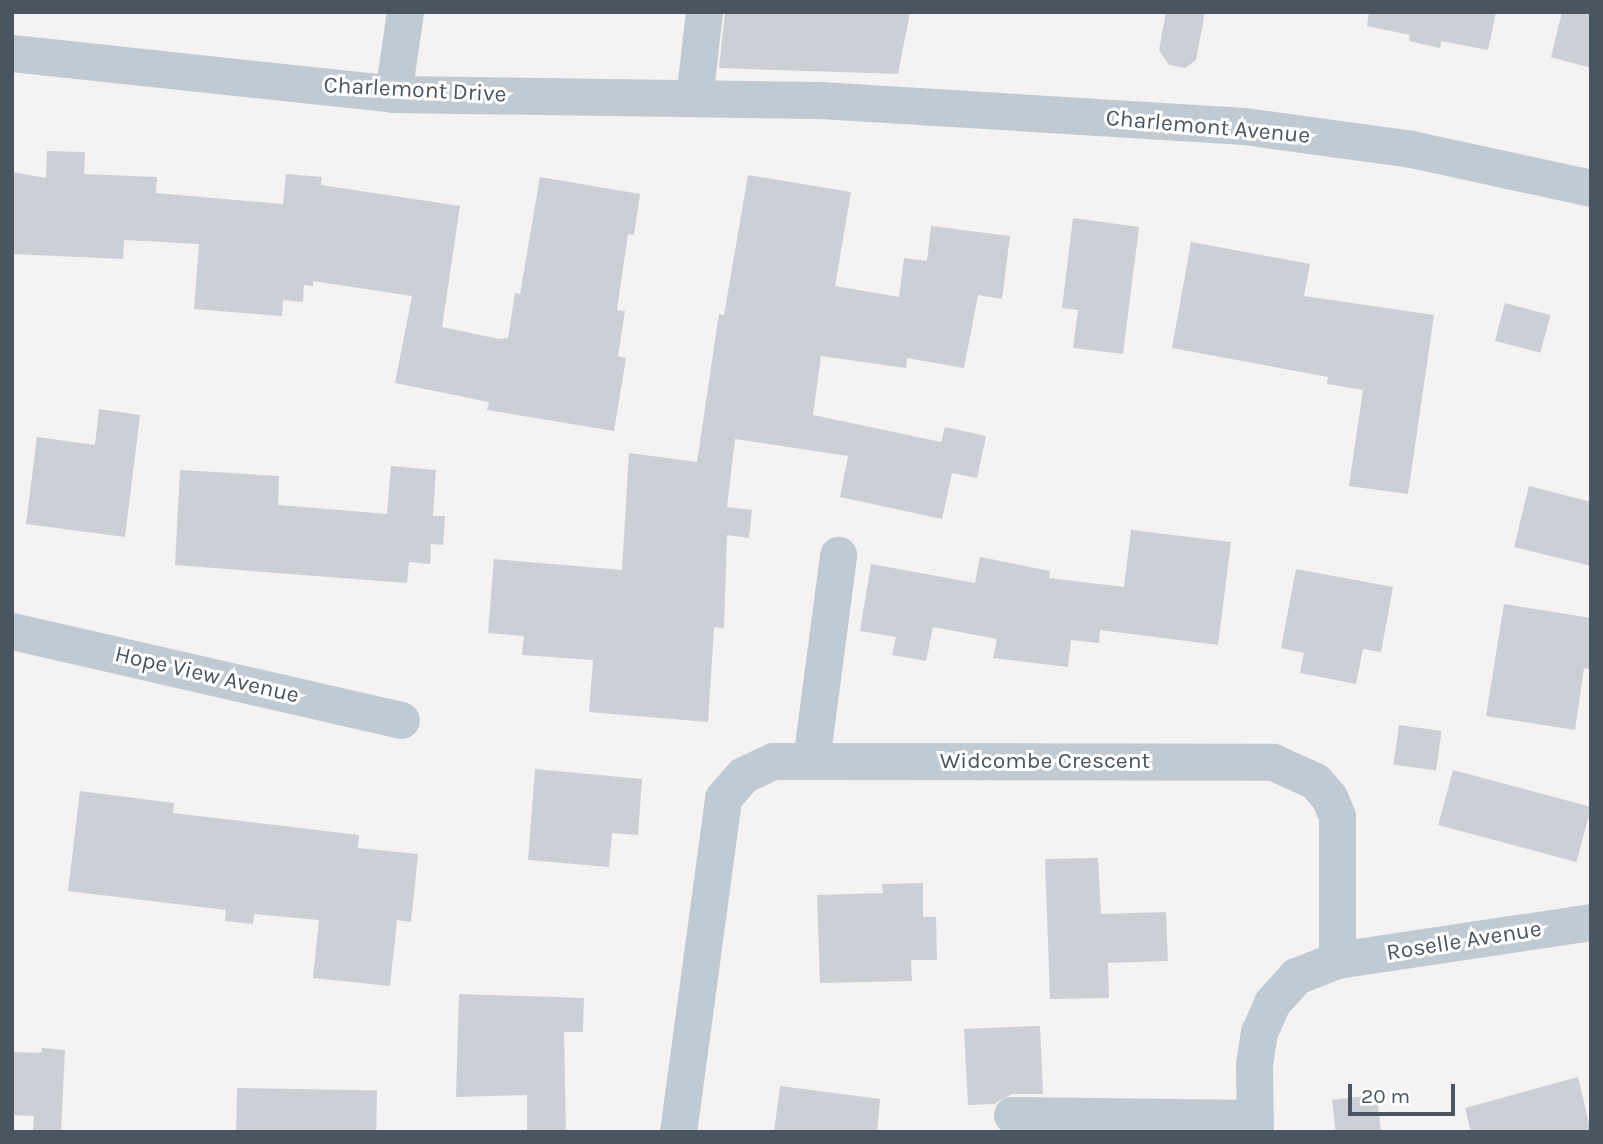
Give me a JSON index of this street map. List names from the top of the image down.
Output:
{
  "streets": {
    "street": [
      "Charlemont Drive",
      "Charlemont Avenue",
      "Hope View Avenue",
      "Widcombe Crescent",
      "Roselle Avenue"
    ]
  },
  "crossings": [
    ["Charlemont Drive", "Charlemont Avenue"],
    ["Widcombe Crescent", "Roselle Avenue"]
  ],
  "scale_bar": "20 m"
}
